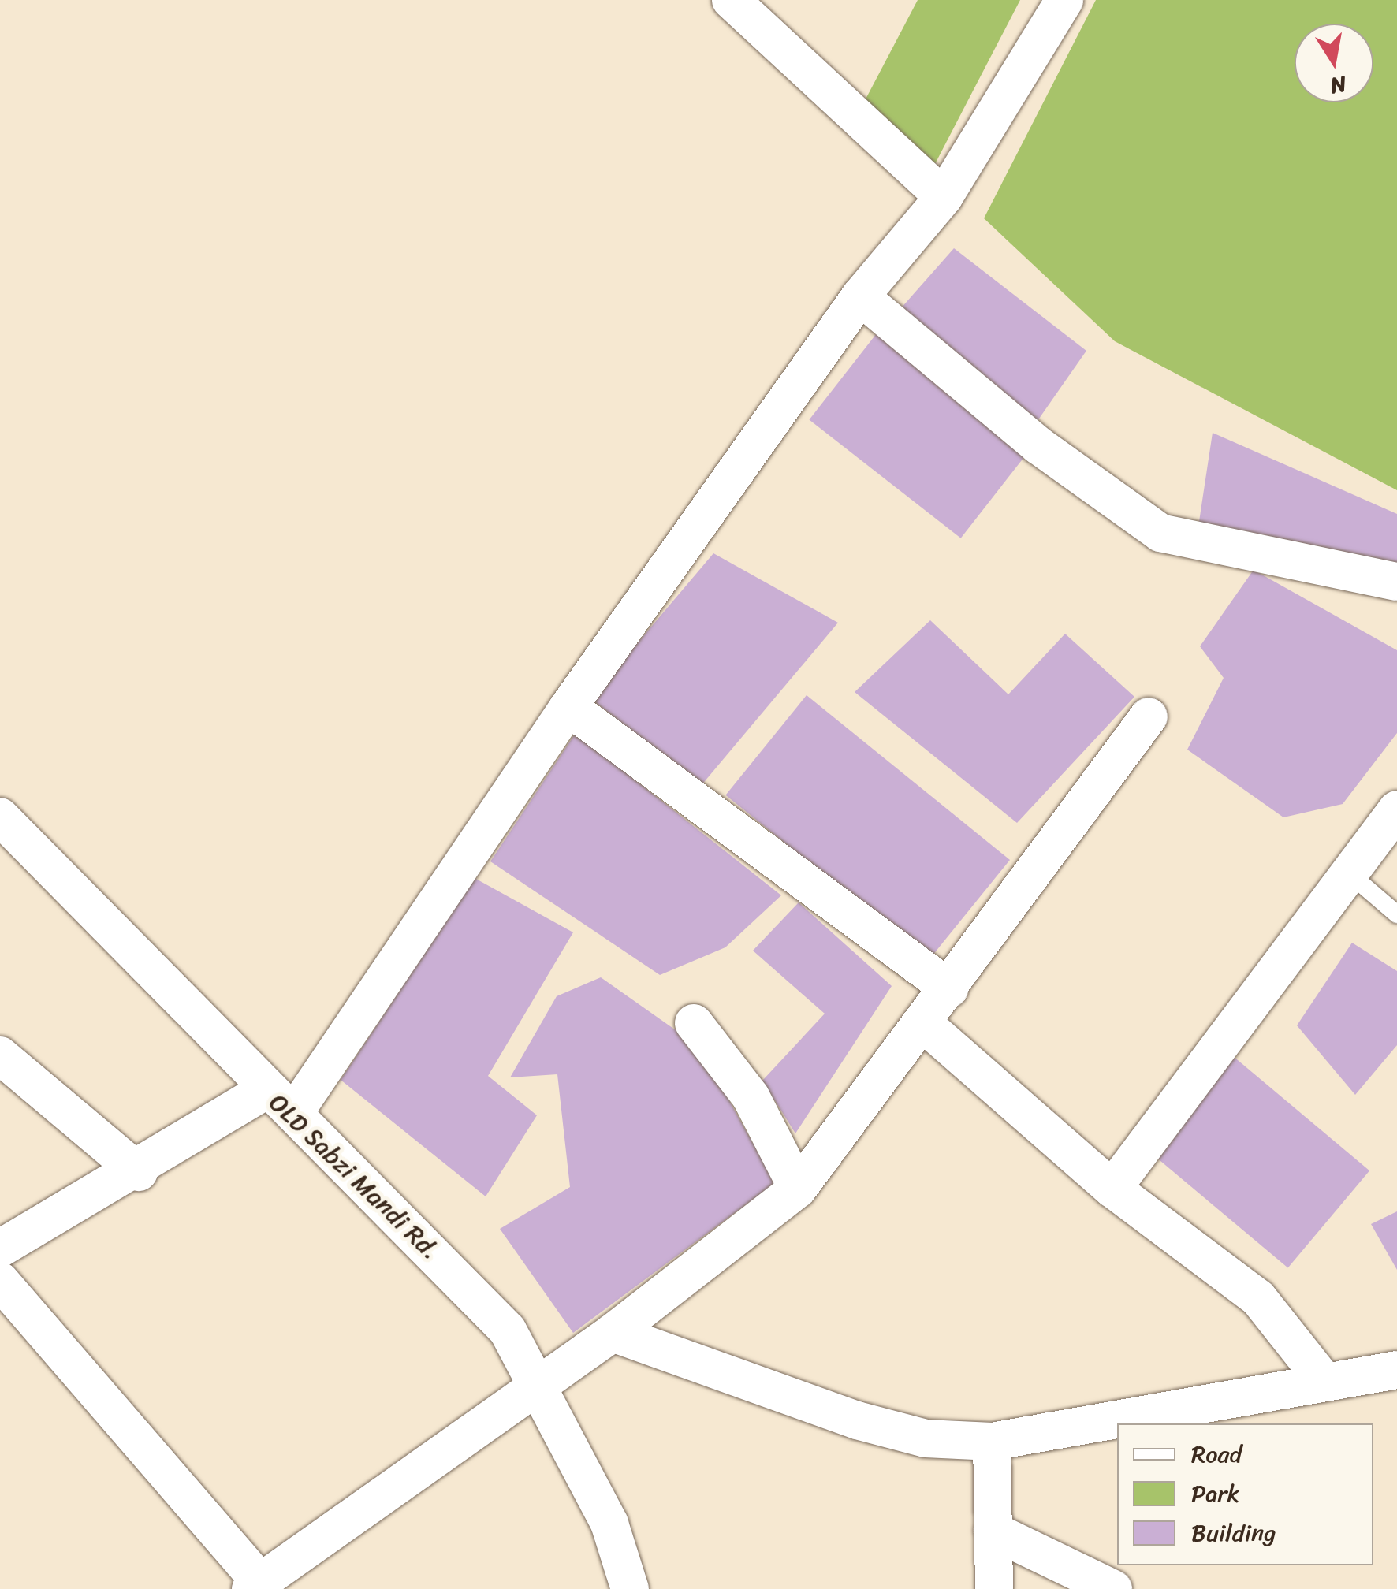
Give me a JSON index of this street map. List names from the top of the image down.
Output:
{
  "streets": {
    "street": ["OLD Sabzi Mandi Rd."]
  },
  "legend": ["Road", "Park", "Building"],
  "north": "bottom"
}
